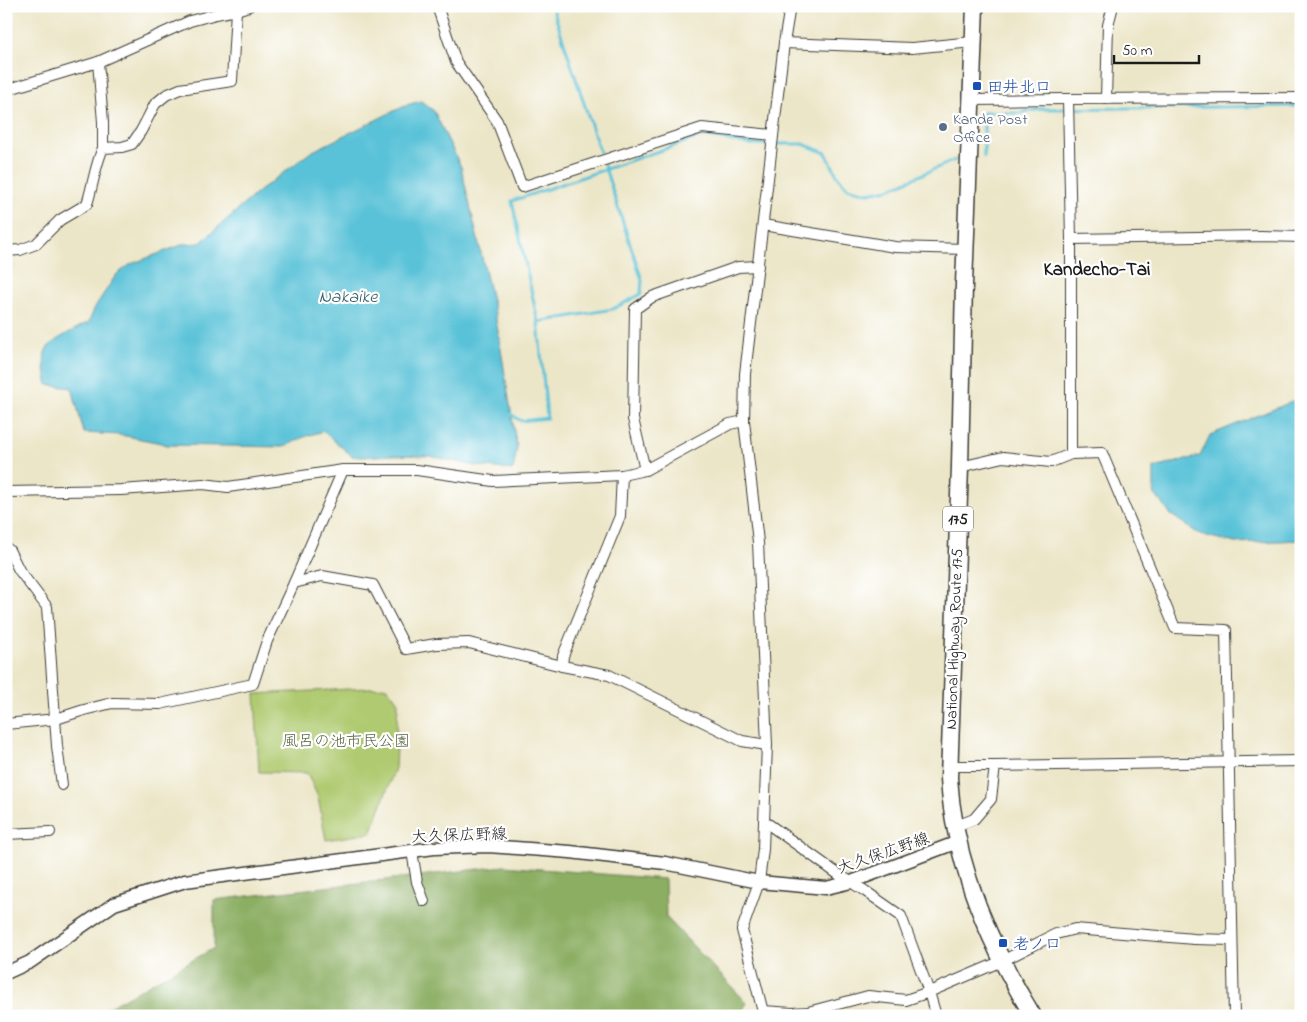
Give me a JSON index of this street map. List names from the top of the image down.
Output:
{
  "streets": {
    "highway": ["175", "National Highway Route 175"],
    "street": ["大久保広野線"]
  },
  "crossings": [
    ["National Highway Route 175", "大久保広野線"]
  ],
  "districts": ["Kandecho-Tai"],
  "water": ["Nakaike"],
  "parks": ["風呂の池市民公園"],
  "places": {
    "transit": ["田井北口", "老ノ口"],
    "other": ["Kande Post Office"]
  },
  "scale_bar": "50 m"
}
